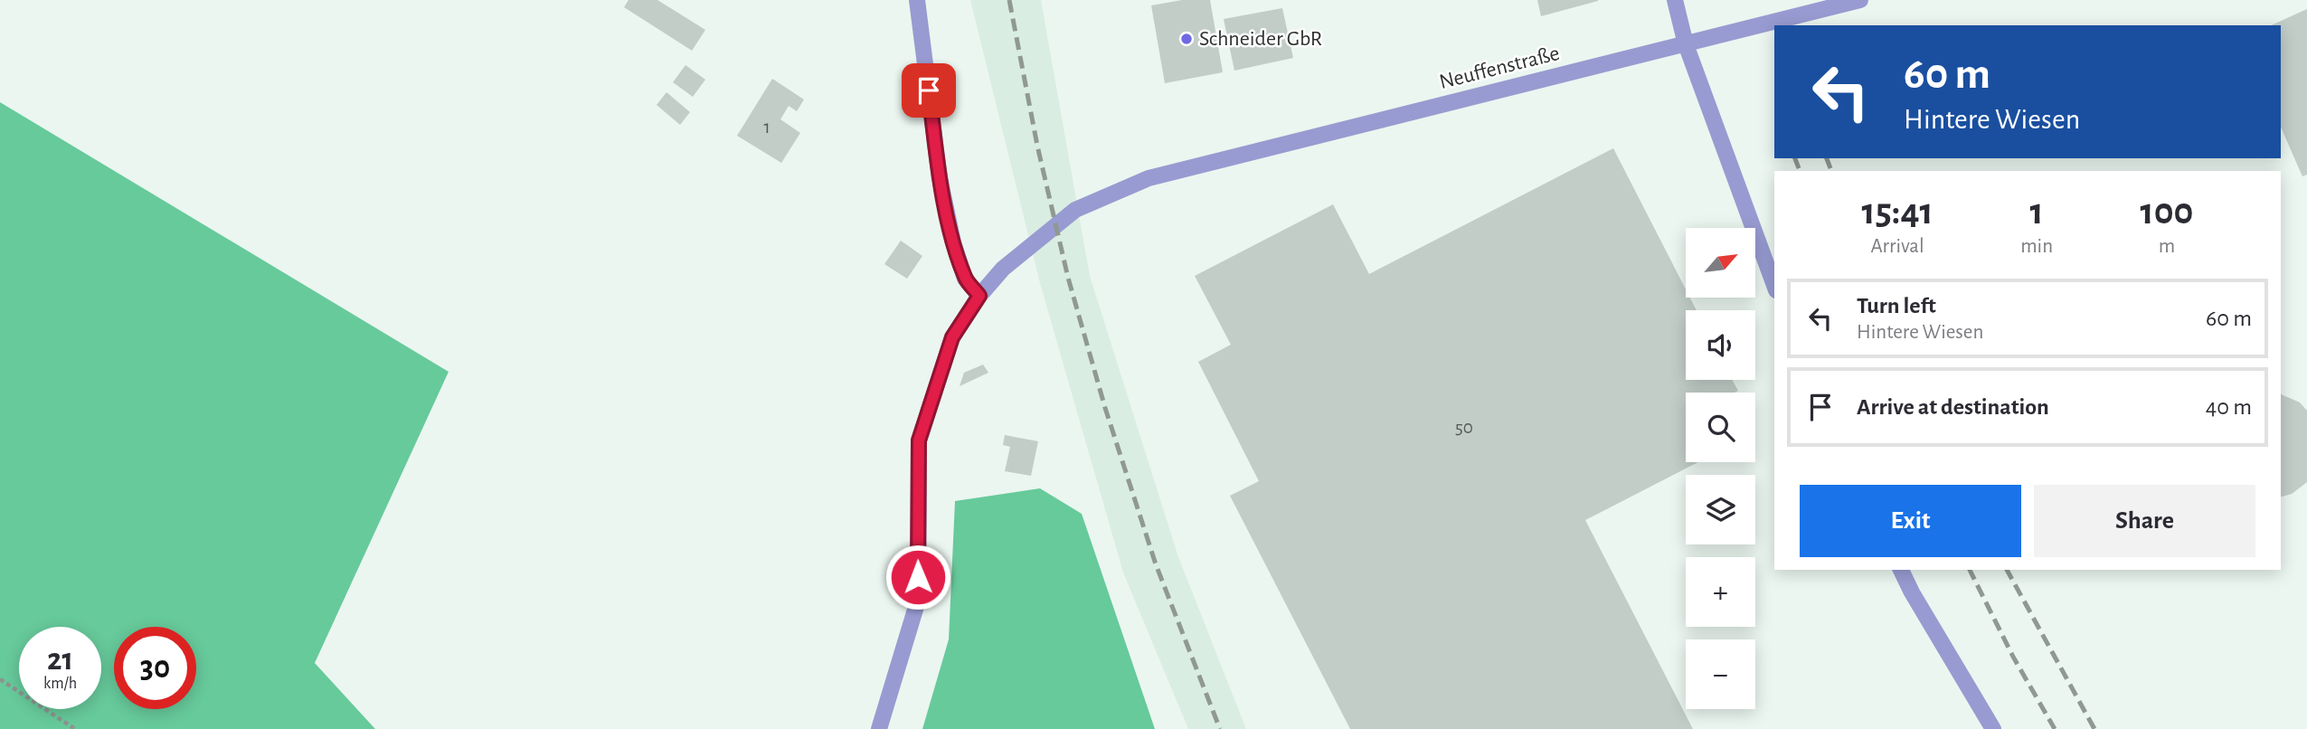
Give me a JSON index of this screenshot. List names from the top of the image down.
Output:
{
  "streets": {
    "street": ["Neuffenstraße"]
  },
  "places": ["Schneider GbR"],
  "house_numbers": ["1", "50"],
  "north": "top right",
  "page": {
    "turn": ["60 m", "Hintere Wiesen"],
    "eta": [
      "15:41",
      "Arrival",
      "1",
      "min",
      "100",
      "m"
    ],
    "map_buttons": ["+", "−"],
    "list": [
      {
        "name": "Turn left",
        "note": "Hintere Wiesen",
        "value": "60 m"
      },
      {
        "name": "Arrive at destination",
        "value": "40 m"
      }
    ],
    "buttons": ["Exit", "Share"],
    "speed": "21 km/h",
    "limit": "30"
  }
}
